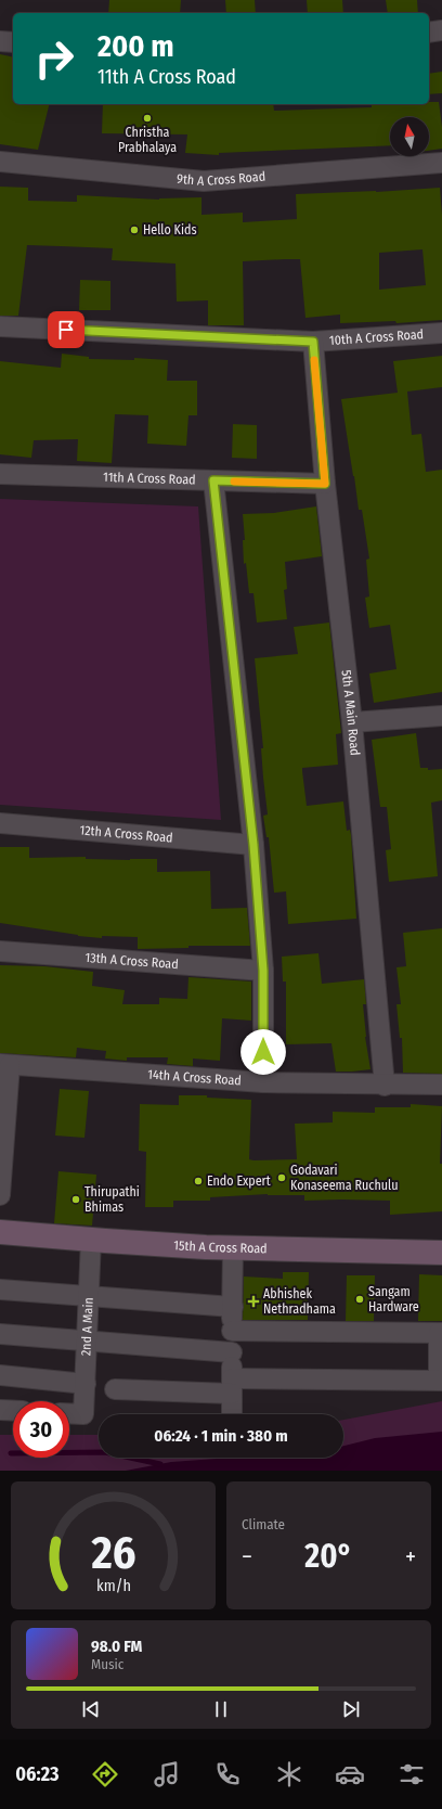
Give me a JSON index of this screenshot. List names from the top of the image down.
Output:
{
  "streets": {
    "main road": ["15th A Cross Road"],
    "street": [
      "9th A Cross Road",
      "10th A Cross Road",
      "11th A Cross Road",
      "5th A Main Road",
      "12th A Cross Road",
      "13th A Cross Road",
      "14th A Cross Road",
      "2nd A Main"
    ]
  },
  "crossings": [
    ["10th A Cross Road", "5th A Main Road"],
    ["11th A Cross Road", "5th A Main Road"],
    ["5th A Main Road", "14th A Cross Road"],
    ["15th A Cross Road", "2nd A Main"]
  ],
  "places": {
    "other": [
      "Christha Prabhalaya",
      "Hello Kids",
      "Godavari Konaseema Ruchulu",
      "Endo Expert",
      "Thirupathi Bhimas",
      "Sangam Hardware"
    ],
    "health": ["Abhishek Nethradhama"]
  },
  "north": "top",
  "page": {
    "turn": ["200 m", "11th A Cross Road"],
    "limit": "30",
    "trip": "06:24 · 1 min · 380 m",
    "tile": "Climate",
    "heat": ["−", "20°", "+"],
    "song": ["98.0 FM", "Music"],
    "tabs": "06:23",
    "gauge": ["26", "km/h"]
  }
}
